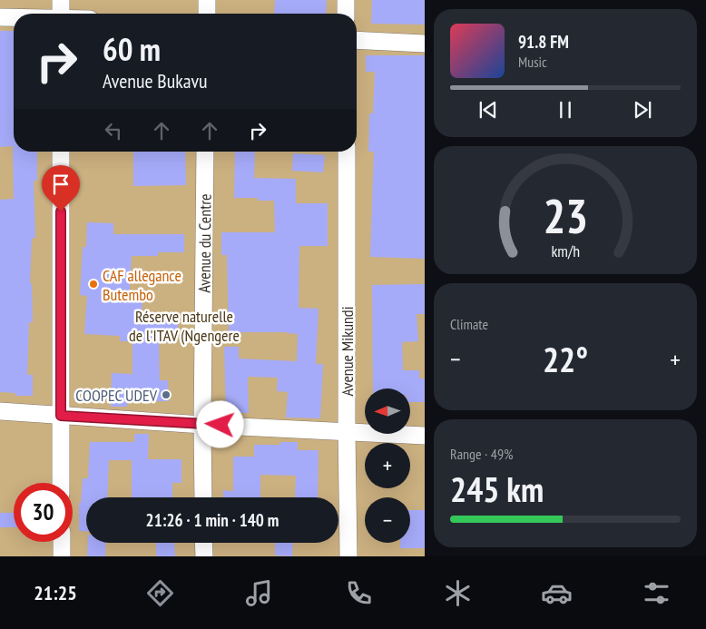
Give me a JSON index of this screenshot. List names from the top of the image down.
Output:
{
  "streets": {
    "street": ["Avenue du Centre", "Avenue Mikundi"]
  },
  "parks": ["Réserve naturelle de l'ITAV (Ngengere"],
  "places": ["CAF allegance Butembo", "COOPEC UDEV"],
  "north": "left",
  "page": {
    "turn": ["60 m", "Avenue Bukavu"],
    "song": ["91.8 FM", "Music"],
    "tile": [
      "Climate",
      ["Range · 49%", "245 km"]
    ],
    "heat": ["−", "22°", "+"],
    "map_buttons": ["+", "−"],
    "limit": "30",
    "trip": "21:26 · 1 min · 140 m",
    "tabs": "21:25",
    "gauge": ["23", "km/h"]
  }
}
